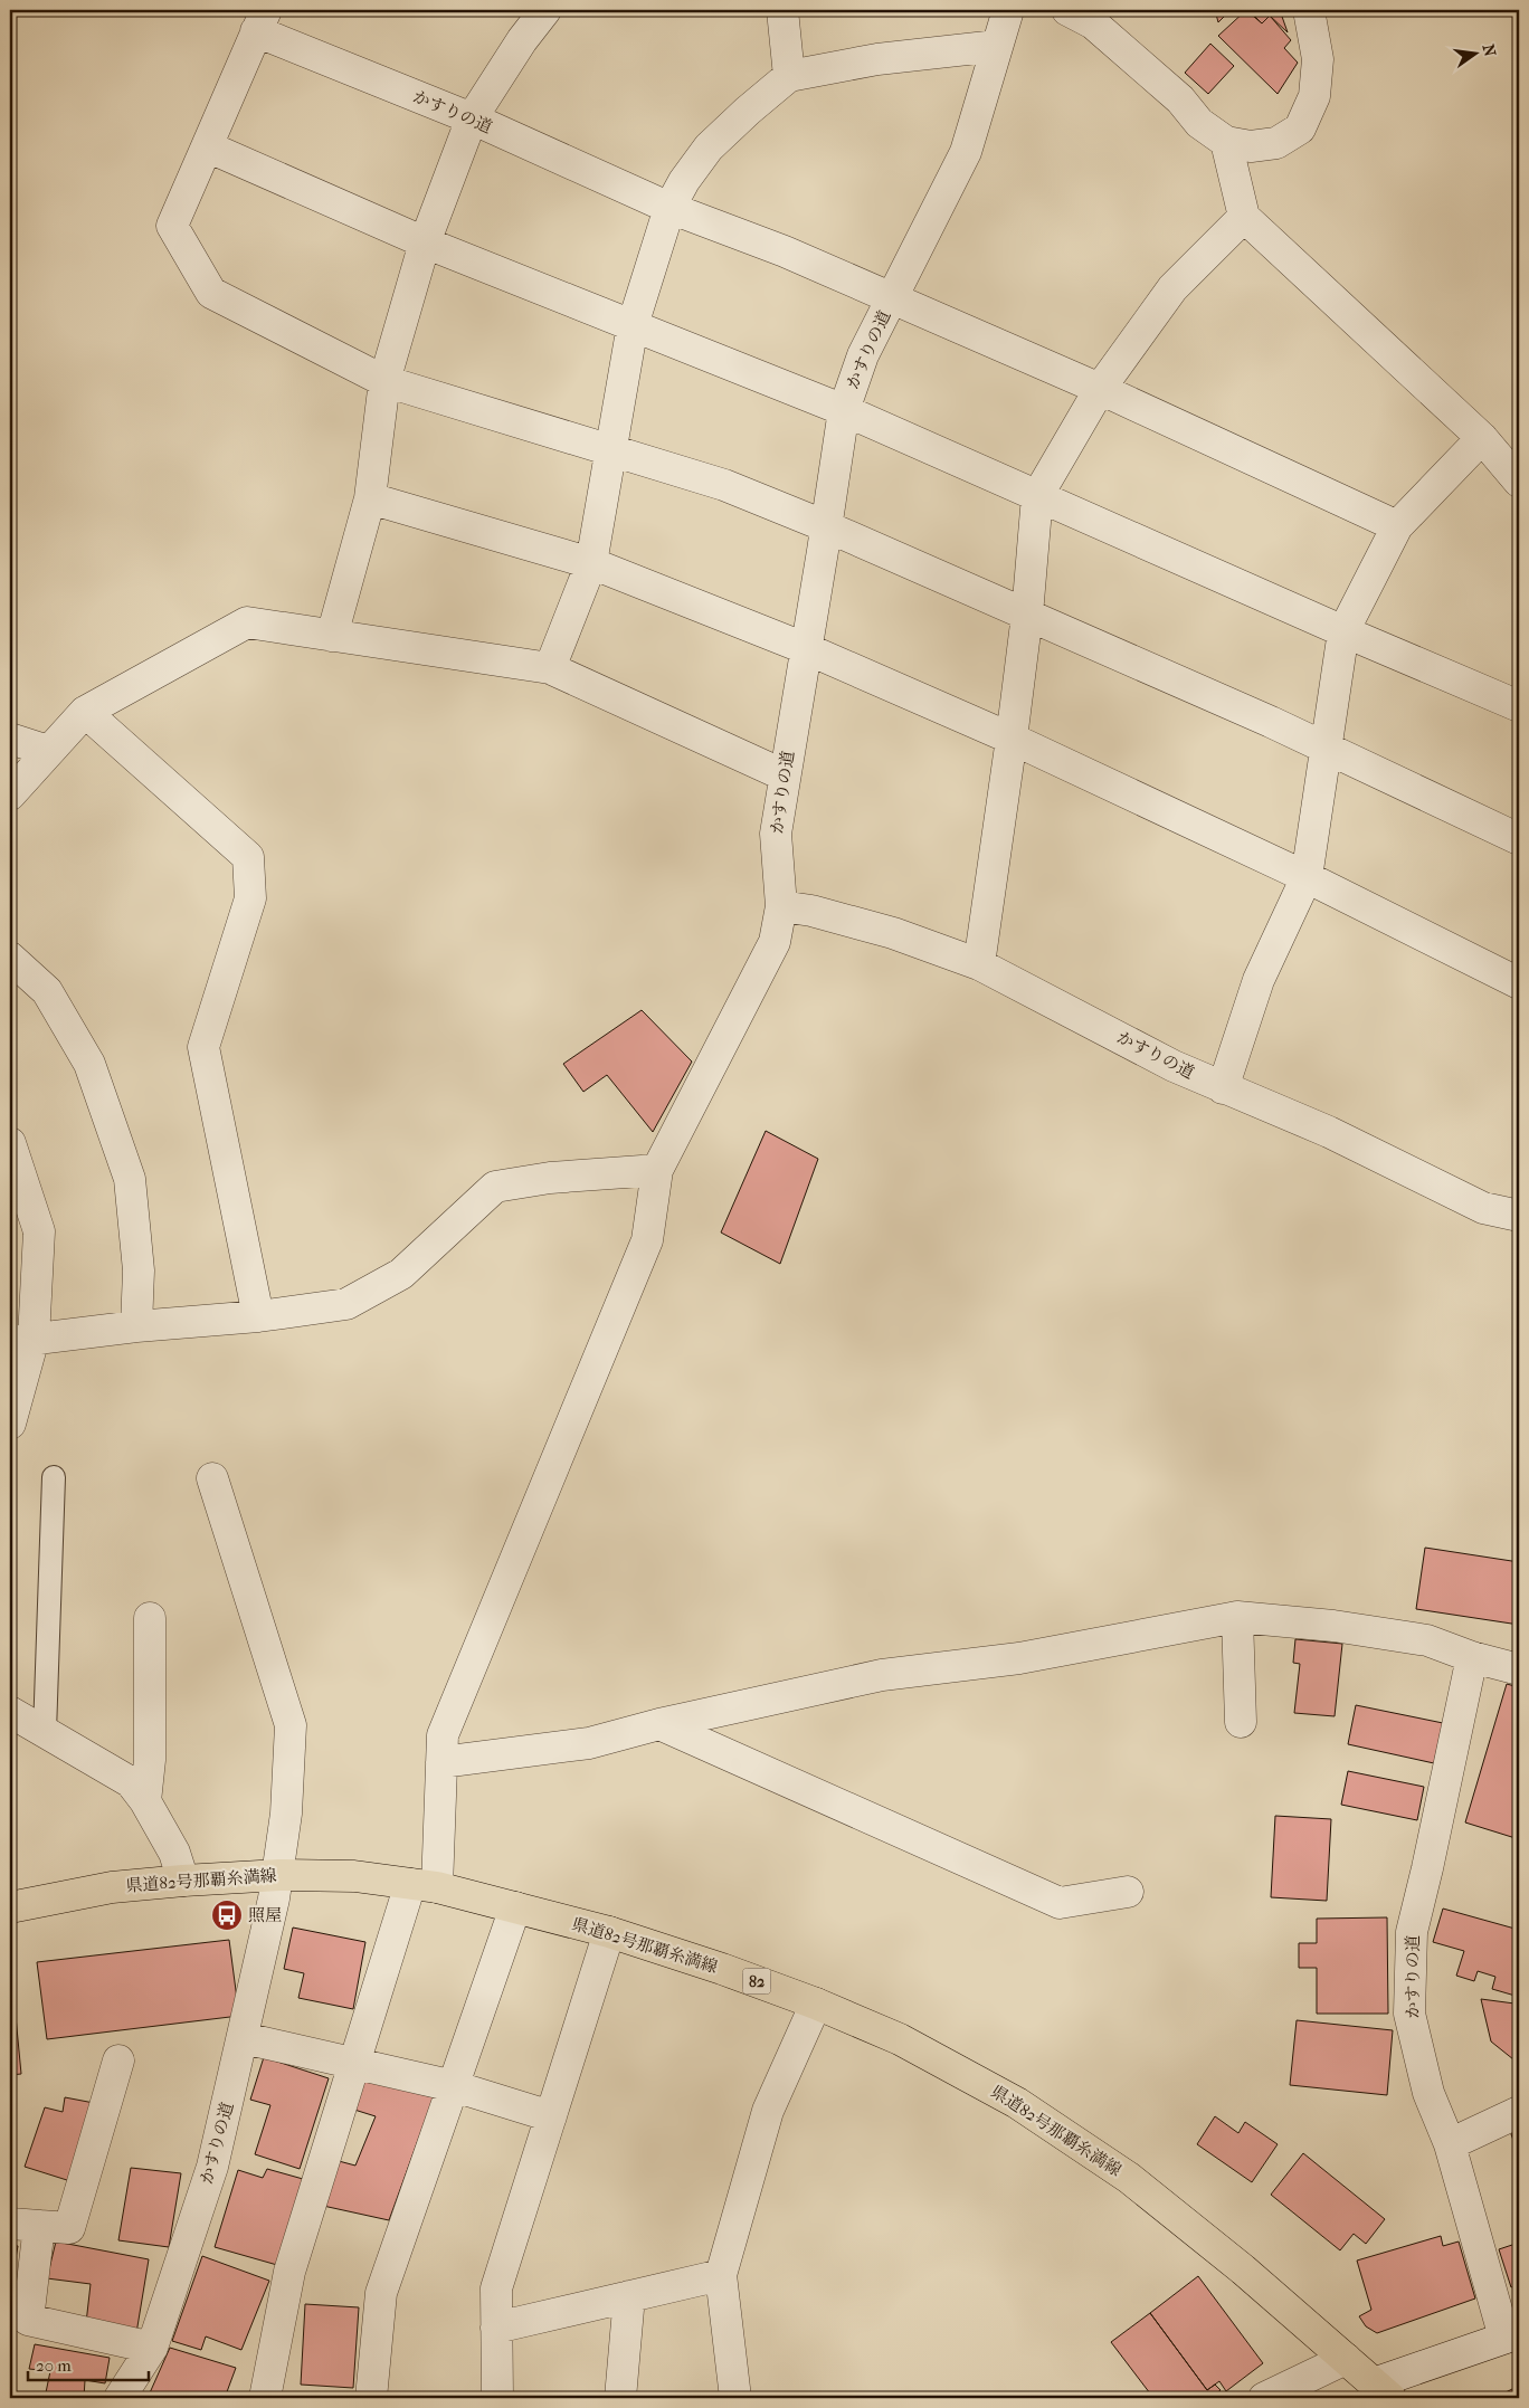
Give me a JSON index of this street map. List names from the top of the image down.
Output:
{
  "streets": {
    "main road": ["県道82号那覇糸満線", "82"],
    "street": ["かすりの道"]
  },
  "crossings": [
    ["かすりの道", "県道82号那覇糸満線"]
  ],
  "places": {
    "bus stop": ["照屋"]
  },
  "scale_bar": "20 m",
  "north": "right"
}
